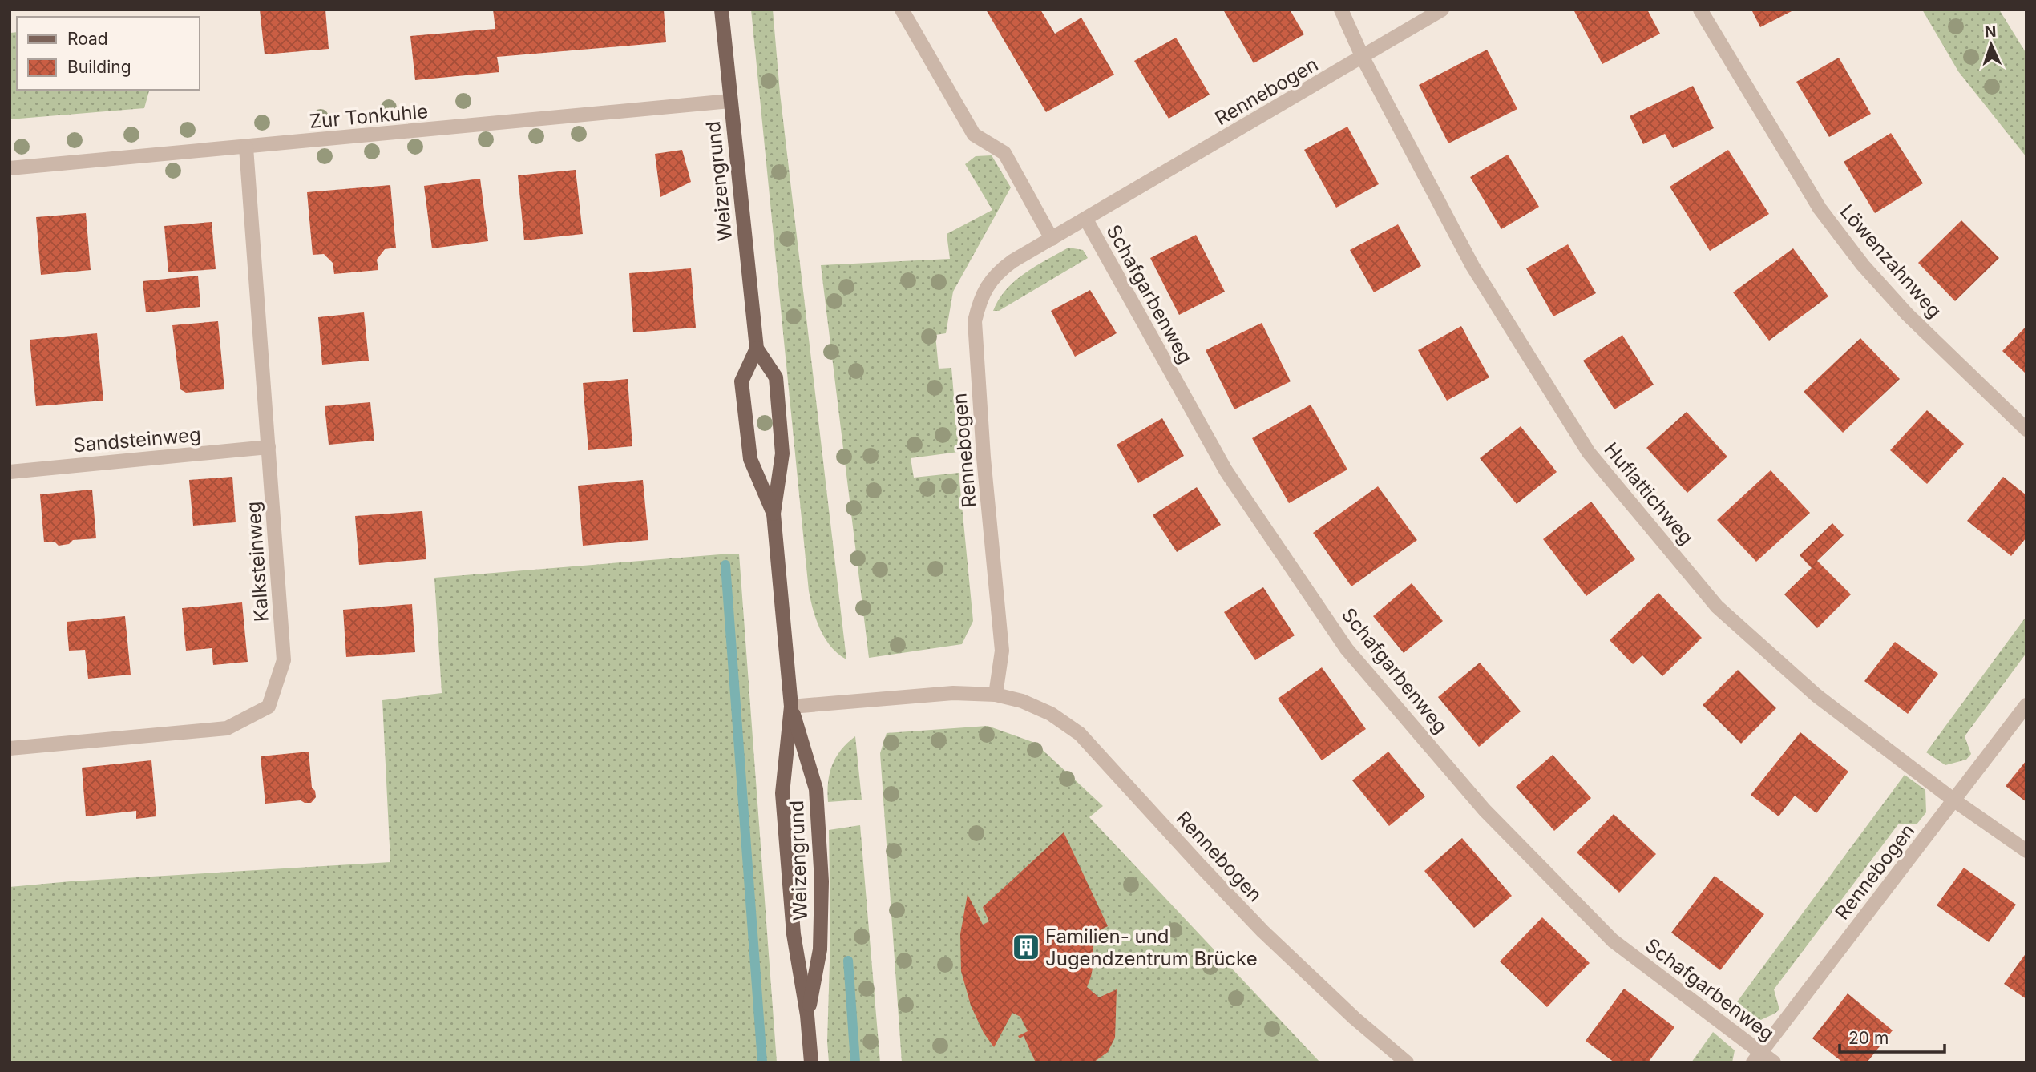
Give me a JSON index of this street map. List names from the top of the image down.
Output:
{
  "streets": {
    "main road": ["Weizengrund"],
    "street": [
      "Rennebogen",
      "Zur Tonkuhle",
      "Löwenzahnweg",
      "Schafgarbenweg",
      "Sandsteinweg",
      "Huflattichweg",
      "Kalksteinweg"
    ]
  },
  "crossings": [
    ["Rennebogen", "Weizengrund"],
    ["Rennebogen", "Schafgarbenweg"],
    ["Rennebogen", "Huflattichweg"],
    ["Zur Tonkuhle", "Weizengrund"],
    ["Zur Tonkuhle", "Kalksteinweg"],
    ["Sandsteinweg", "Kalksteinweg"]
  ],
  "places": {
    "building": ["Familien- und Jugendzentrum Brücke"]
  },
  "legend": ["Road", "Building"],
  "scale_bar": "20 m",
  "north": "top"
}
